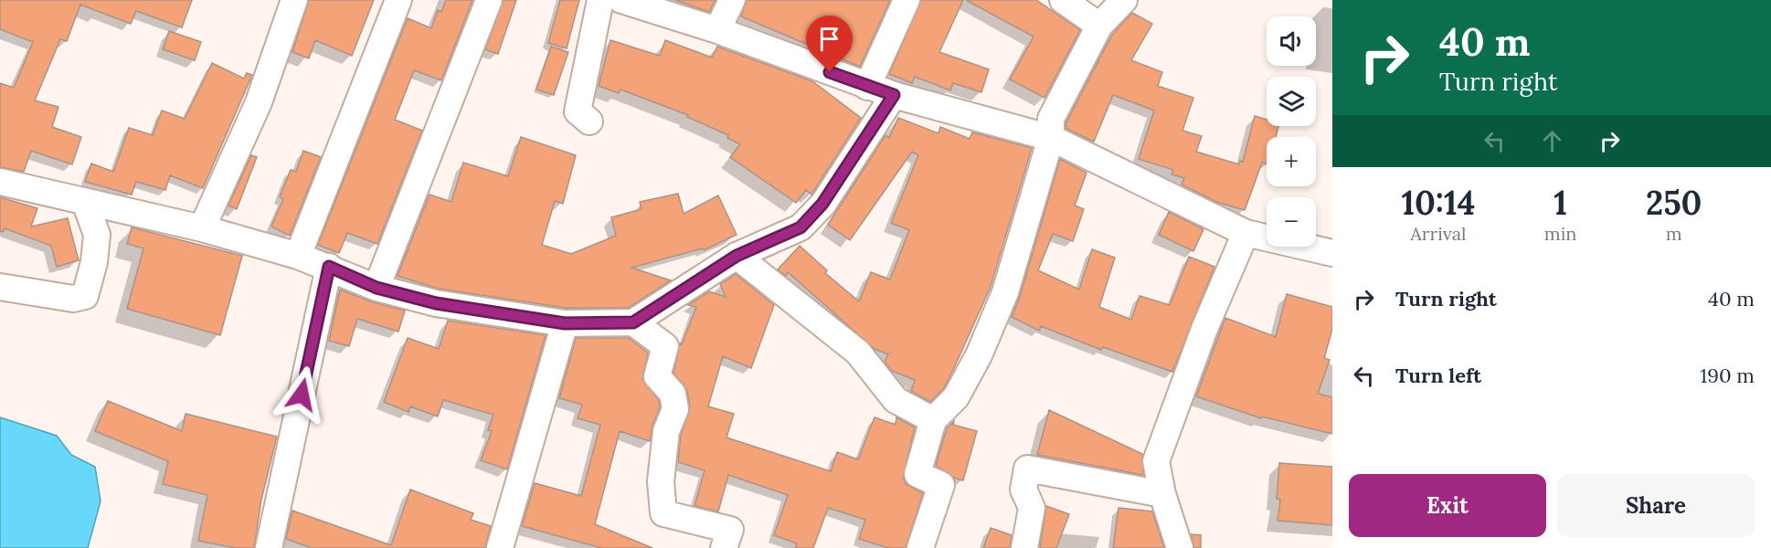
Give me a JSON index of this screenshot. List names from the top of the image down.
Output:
{
  "page": {
    "turn": ["40 m", "Turn right"],
    "map_buttons": ["+", "−"],
    "eta": [
      "10:14",
      "Arrival",
      "1",
      "min",
      "250",
      "m"
    ],
    "list": [
      {
        "name": "Turn right",
        "value": "40 m"
      },
      {
        "name": "Turn left",
        "value": "190 m"
      }
    ],
    "buttons": ["Exit", "Share"]
  }
}
